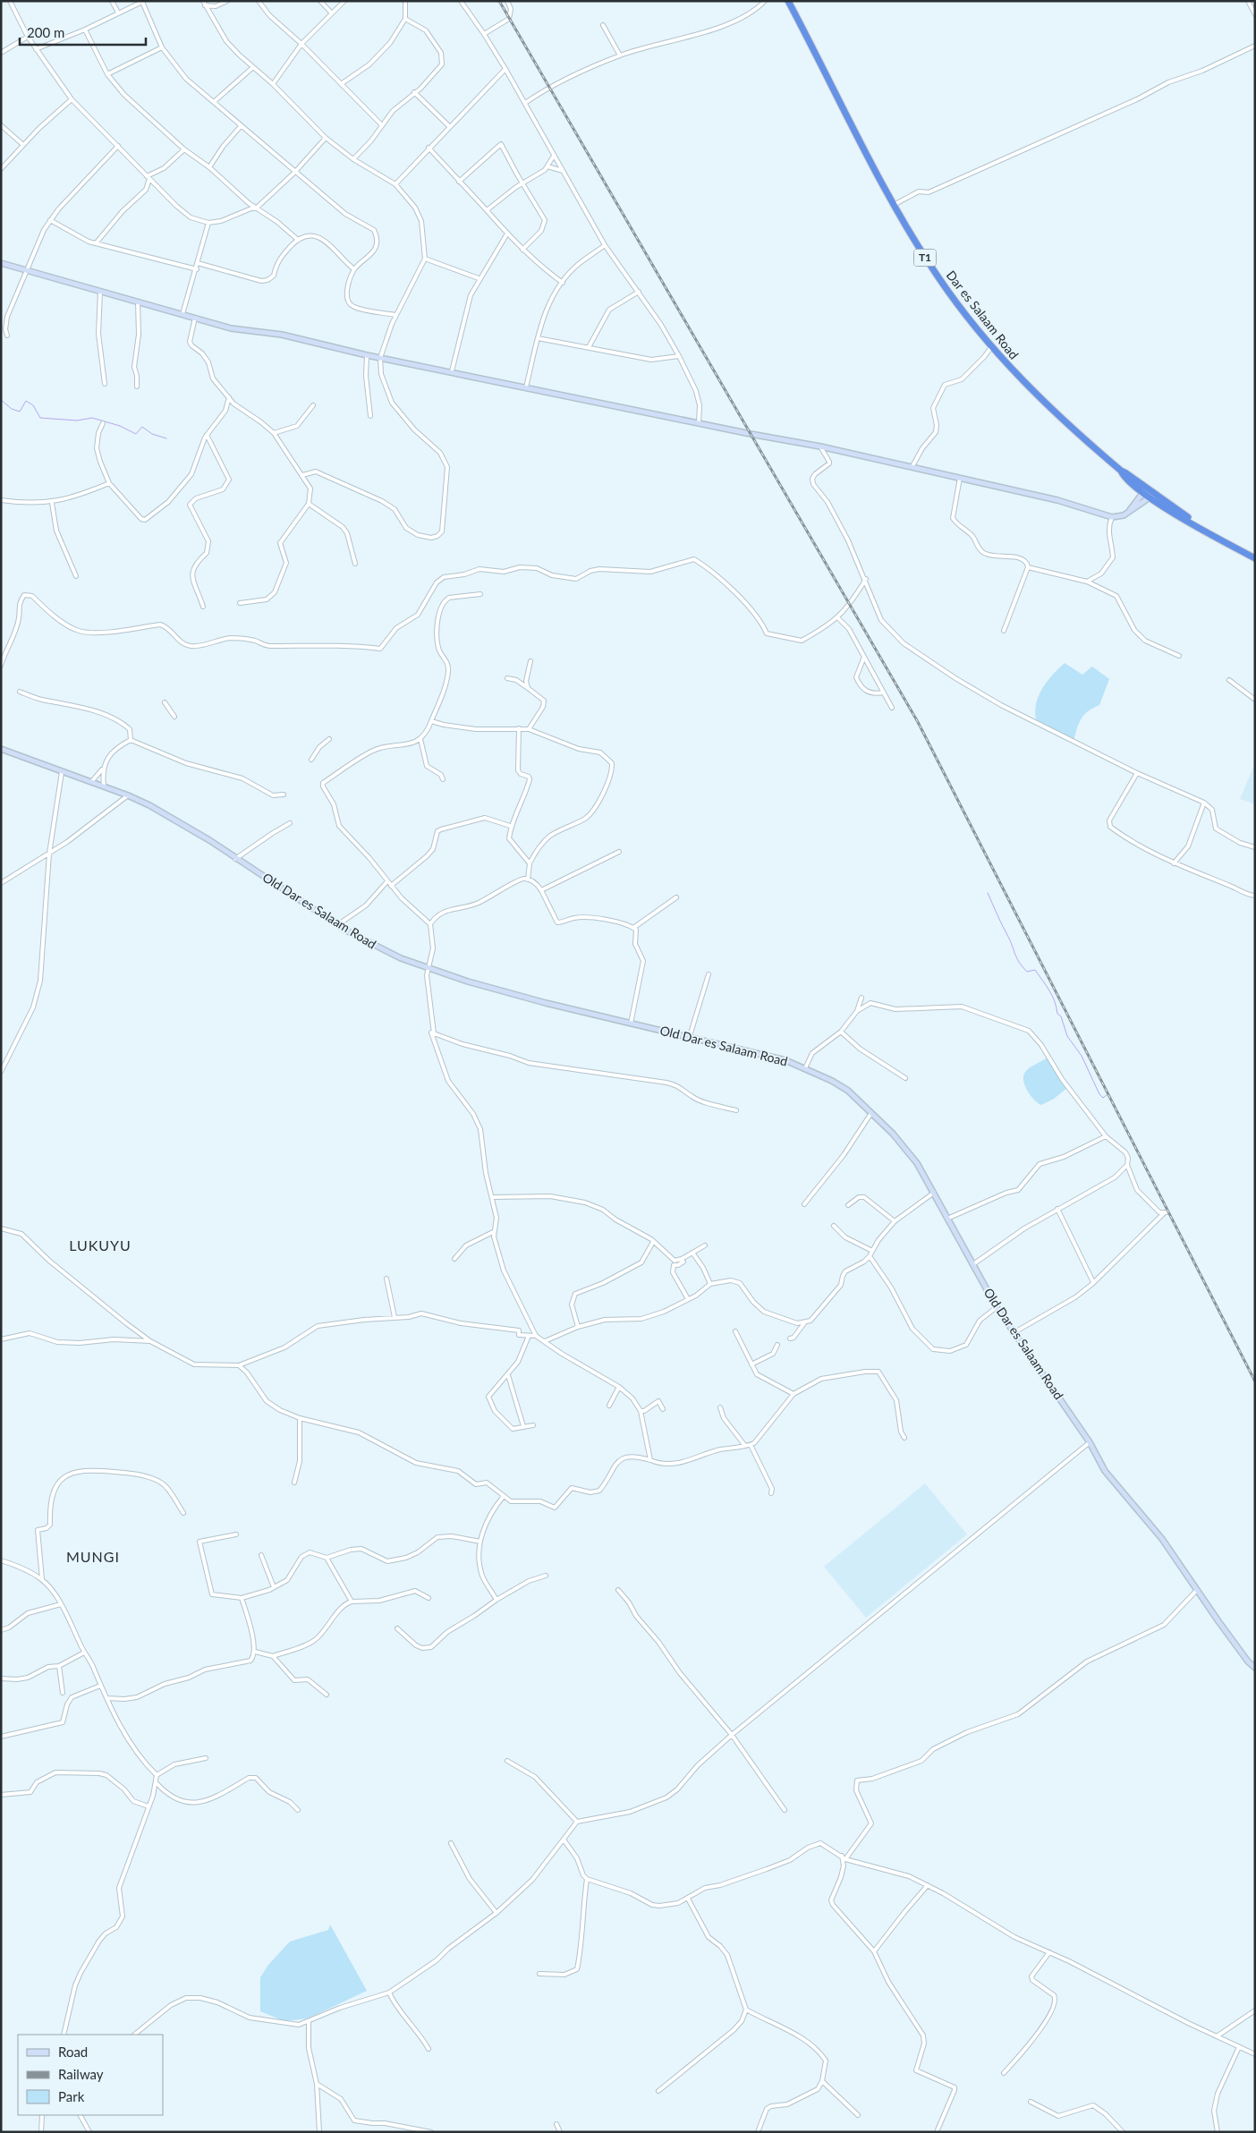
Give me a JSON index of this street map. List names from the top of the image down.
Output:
{
  "streets": {
    "highway": ["T1", "Dar es Salaam Road"],
    "street": ["Old Dar es Salaam Road"]
  },
  "districts": ["LUKUYU", "MUNGI"],
  "legend": ["Road", "Railway", "Park"],
  "scale_bar": "200 m"
}
